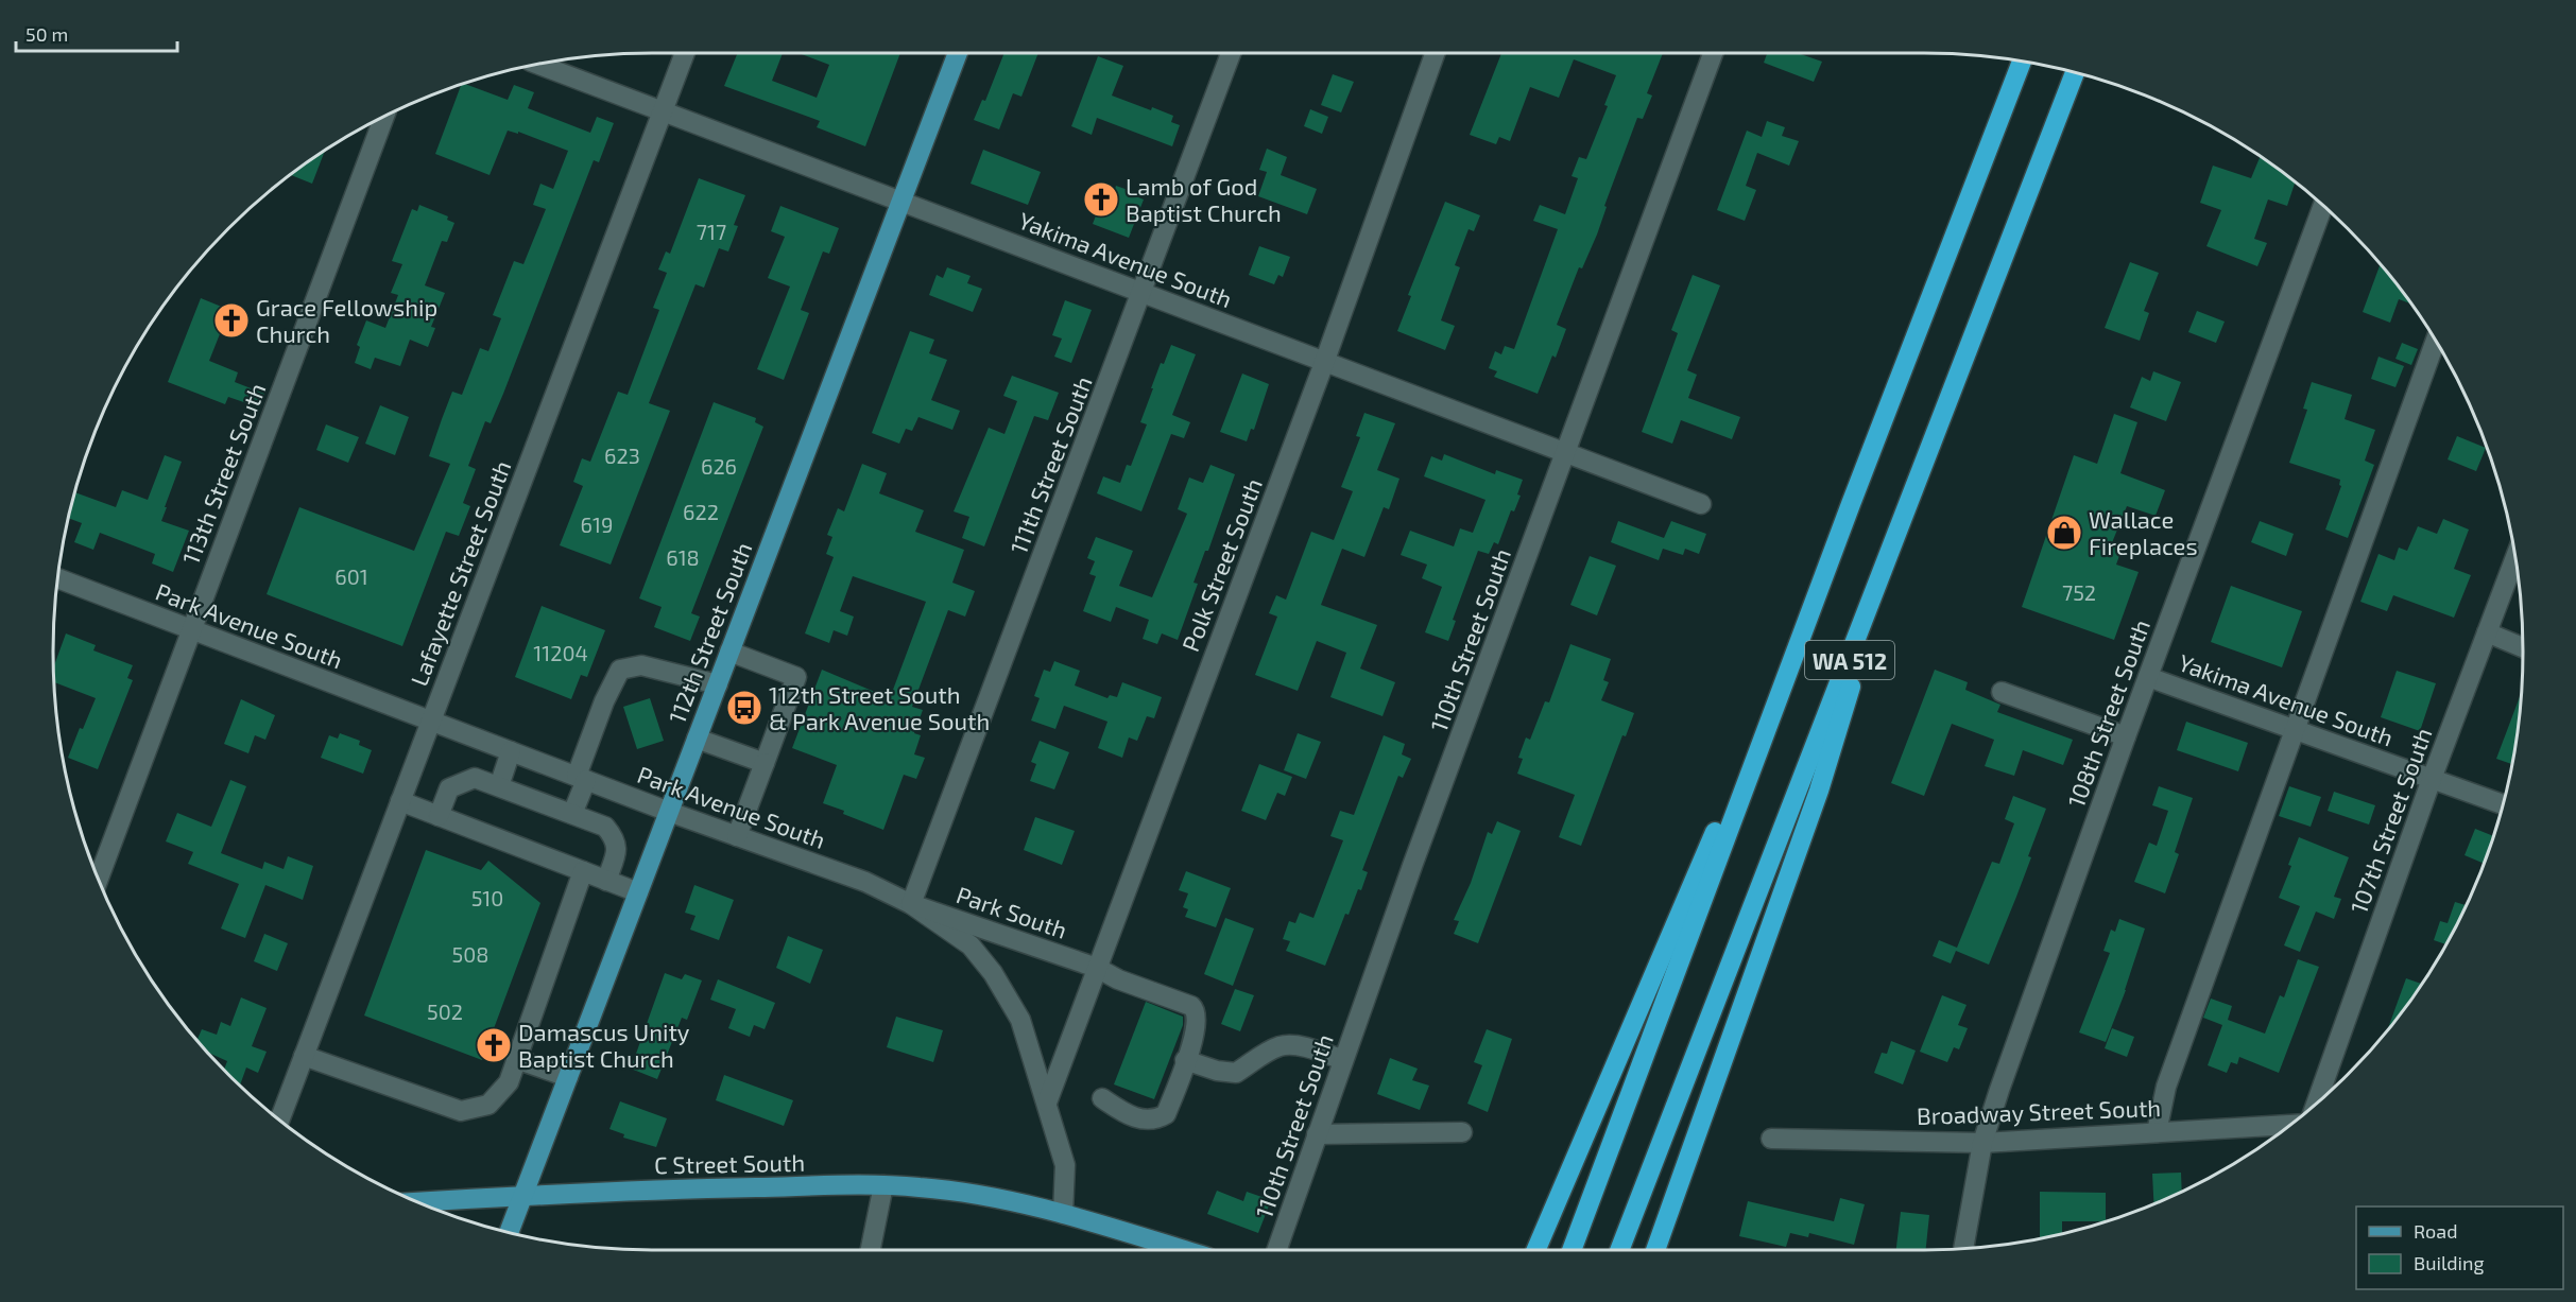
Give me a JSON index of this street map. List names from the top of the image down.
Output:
{
  "streets": {
    "highway": ["WA 512"],
    "main road": ["112th Street South", "C Street South"],
    "street": [
      "Yakima Avenue South",
      "111th Street South",
      "113th Street South",
      "Polk Street South",
      "Lafayette Street South",
      "Park Avenue South",
      "110th Street South",
      "108th Street South",
      "107th Street South",
      "Park South",
      "Broadway Street South"
    ]
  },
  "crossings": [
    ["Yakima Avenue South", "111th Street South"],
    ["Yakima Avenue South", "Polk Street South"],
    ["Yakima Avenue South", "Lafayette Street South"],
    ["Yakima Avenue South", "112th Street South"],
    ["Yakima Avenue South", "110th Street South"],
    ["Yakima Avenue South", "108th Street South"],
    ["Yakima Avenue South", "107th Street South"],
    ["111th Street South", "Park Avenue South"],
    ["111th Street South", "Park South"],
    ["113th Street South", "Park Avenue South"],
    ["Polk Street South", "Park Avenue South"],
    ["Polk Street South", "Park South"],
    ["Lafayette Street South", "Park Avenue South"],
    ["Park Avenue South", "112th Street South"],
    ["Park Avenue South", "Park South"],
    ["Park Avenue South", "C Street South"],
    ["112th Street South", "C Street South"],
    ["108th Street South", "Broadway Street South"]
  ],
  "places": {
    "church": ["Lamb of God Baptist Church", "Grace Fellowship Church", "Damascus Unity Baptist Church"],
    "shop": ["Wallace Fireplaces"],
    "bus stop": ["112th Street South & Park Avenue South"]
  },
  "house_numbers": [
    "717",
    "623",
    "626",
    "622",
    "619",
    "618",
    "601",
    "752",
    "11204",
    "510",
    "508",
    "502"
  ],
  "legend": ["Road", "Building"],
  "scale_bar": "50 m"
}
